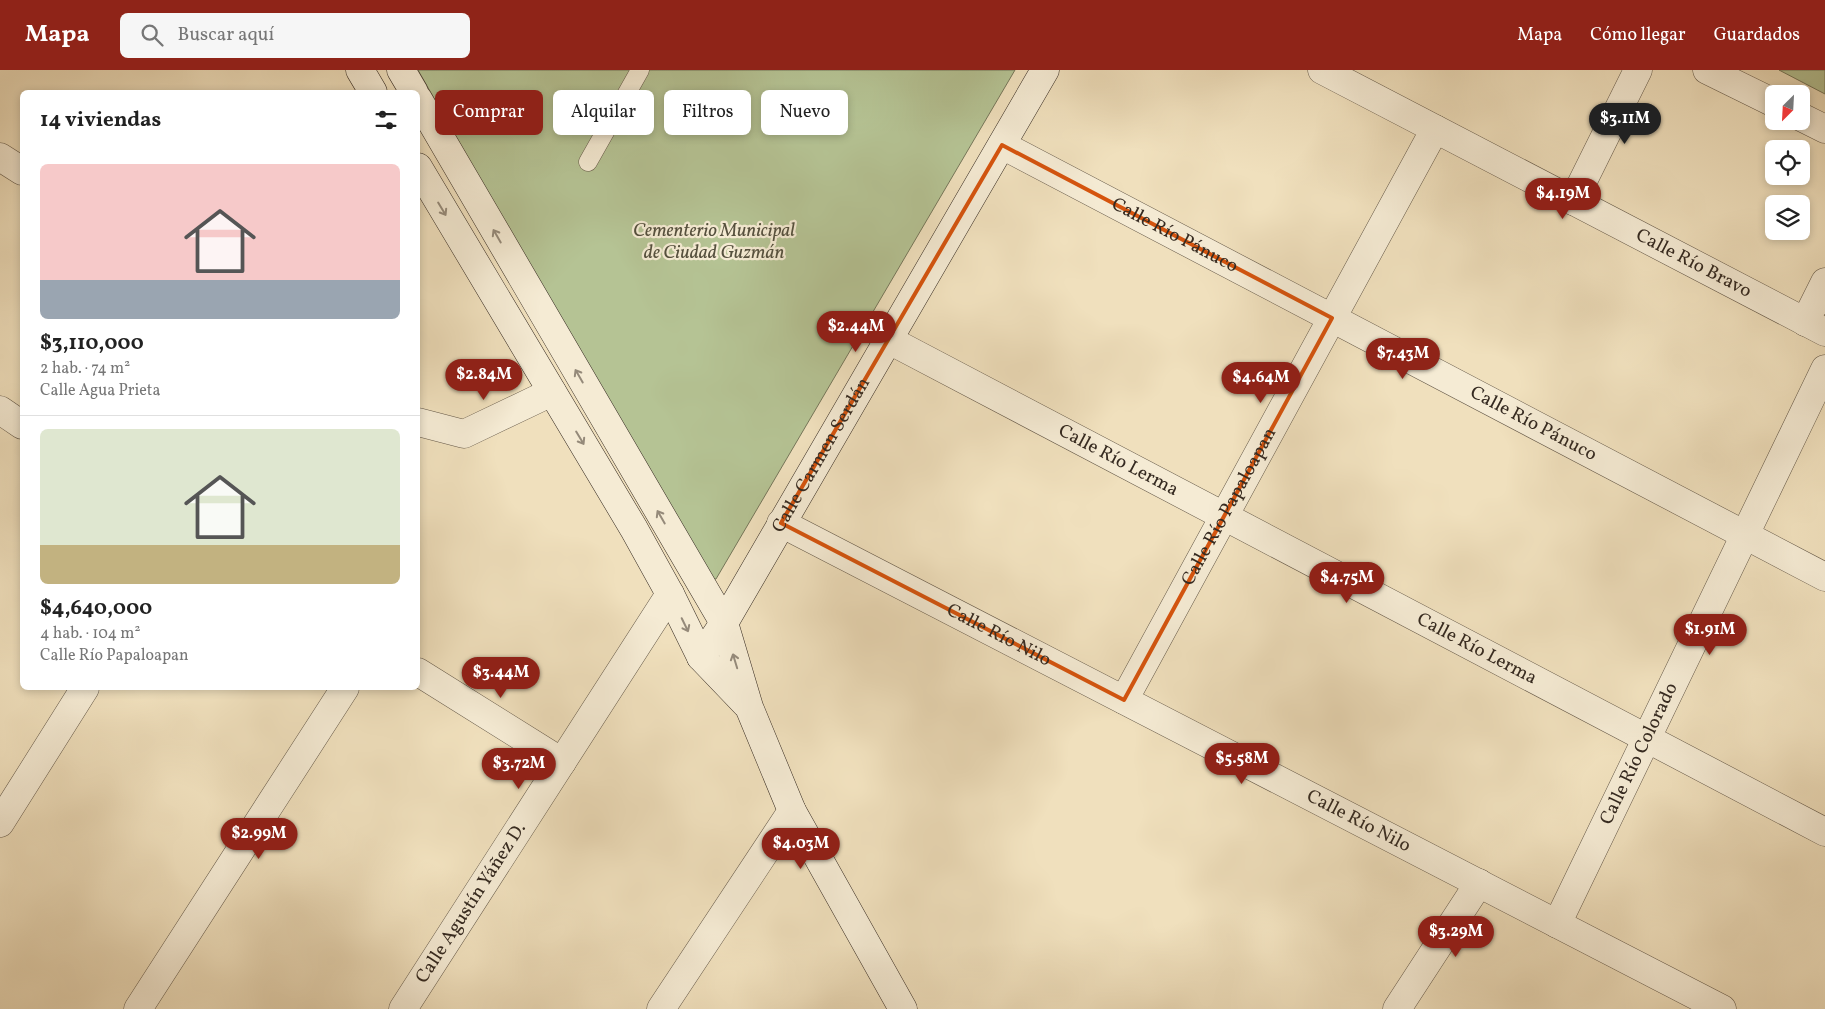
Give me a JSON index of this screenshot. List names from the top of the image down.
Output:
{
  "streets": {
    "street": [
      "Calle Río Pánuco",
      "Calle Río Bravo",
      "Calle Carmen Serdán",
      "Calle Río Lerma",
      "Calle Río Papaloapan",
      "Calle Río Nilo",
      "Calle Río Colorado",
      "Calle Agustín Yáñez D."
    ]
  },
  "crossings": [
    ["Calle Río Pánuco", "Calle Carmen Serdán"],
    ["Calle Río Pánuco", "Calle Río Papaloapan"],
    ["Calle Río Pánuco", "Calle Río Colorado"],
    ["Calle Río Bravo", "Calle Río Papaloapan"],
    ["Calle Carmen Serdán", "Calle Río Lerma"],
    ["Calle Carmen Serdán", "Calle Río Nilo"],
    ["Calle Río Lerma", "Calle Río Papaloapan"],
    ["Calle Río Lerma", "Calle Río Colorado"],
    ["Calle Río Papaloapan", "Calle Río Nilo"],
    ["Calle Río Nilo", "Calle Río Colorado"]
  ],
  "parks": ["Cementerio Municipal de Ciudad Guzmán"],
  "north": "bottom left",
  "page": {
    "header": "Mapa",
    "search": "Buscar aquí",
    "nav": ["Mapa", "Cómo llegar", "Guardados"],
    "chip": [
      "Comprar",
      "Alquilar",
      "Filtros",
      "Nuevo"
    ],
    "heading": "14 viviendas",
    "price": [
      "$3.11M",
      "$4.19M",
      "$2.44M",
      "$7.43M",
      "$2.84M",
      "$4.64M",
      "$4.75M",
      "$1.91M",
      "$3.44M",
      "$5.58M",
      "$3.72M",
      "$2.99M",
      "$4.03M",
      "$3.29M"
    ],
    "list": [
      {
        "name": "$3,110,000",
        "note": "2 hab. · 74 m² · Calle Agua Prieta"
      },
      {
        "name": "$4,640,000",
        "note": "4 hab. · 104 m² · Calle Río Papaloapan"
      }
    ]
  }
}
